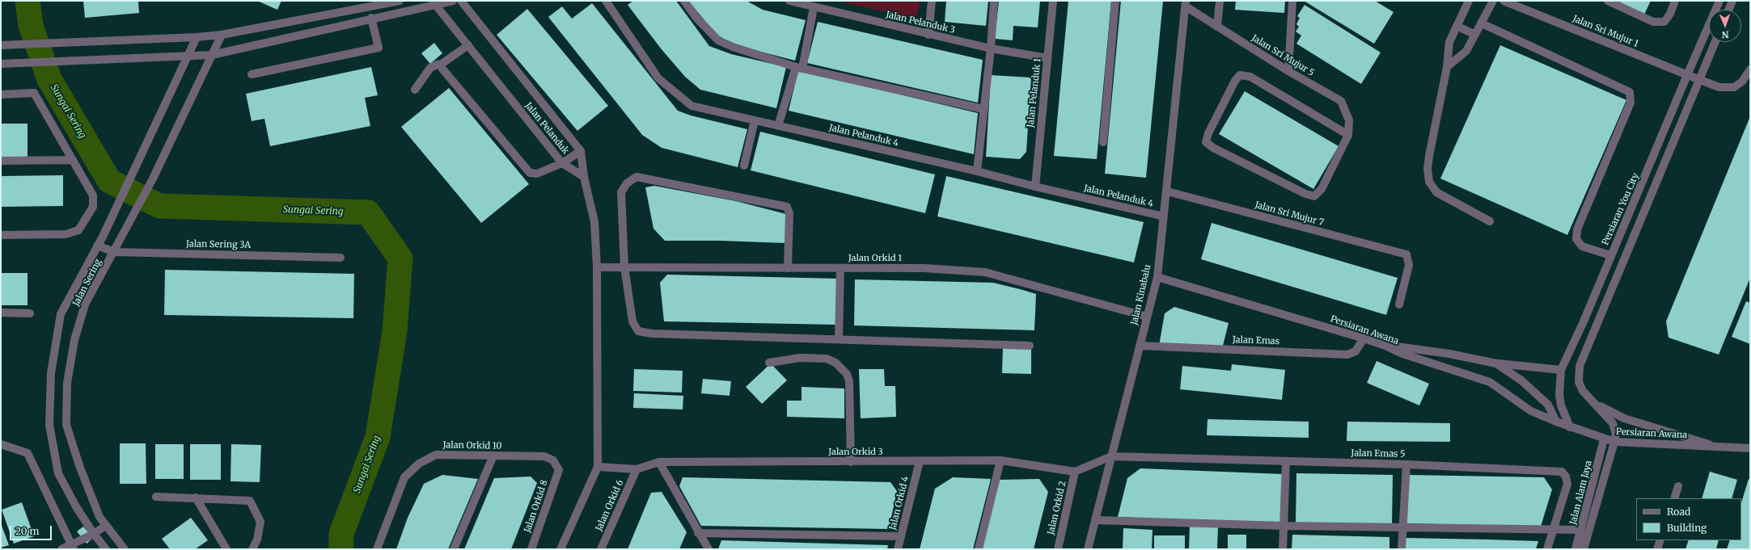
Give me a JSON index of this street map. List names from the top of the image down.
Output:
{
  "streets": {
    "street": [
      "Jalan Pelanduk 3",
      "Jalan Sri Mujur 1",
      "Jalan Sri Mujur 5",
      "Jalan Pelanduk 1",
      "Jalan Pelanduk",
      "Jalan Pelanduk 4",
      "Persiaran You City",
      "Jalan Sri Mujur 7",
      "Jalan Sering 3A",
      "Jalan Orkid 1",
      "Jalan Sering",
      "Jalan Kinabalu",
      "Persiaran Awana",
      "Jalan Emas",
      "Jalan Orkid 10",
      "Jalan Orkid 3",
      "Jalan Emas 5",
      "Jalan Alam Jaya",
      "Jalan Orkid 4",
      "Jalan Orkid 6",
      "Jalan Orkid 8",
      "Jalan Orkid 2"
    ]
  },
  "crossings": [
    ["Jalan Pelanduk 3", "Jalan Pelanduk 1"],
    ["Jalan Sri Mujur 1", "Persiaran You City"],
    ["Jalan Sri Mujur 5", "Jalan Kinabalu"],
    ["Jalan Pelanduk 1", "Jalan Pelanduk 4"],
    ["Jalan Pelanduk 4", "Jalan Kinabalu"],
    ["Persiaran You City", "Persiaran Awana"],
    ["Jalan Sri Mujur 7", "Jalan Kinabalu"],
    ["Jalan Sering 3A", "Jalan Sering"],
    ["Jalan Orkid 1", "Jalan Kinabalu"],
    ["Jalan Kinabalu", "Persiaran Awana"],
    ["Jalan Kinabalu", "Jalan Emas"],
    ["Jalan Kinabalu", "Jalan Emas 5"],
    ["Persiaran Awana", "Jalan Emas"],
    ["Persiaran Awana", "Jalan Alam Jaya"],
    ["Jalan Orkid 10", "Jalan Orkid 8"],
    ["Jalan Orkid 3", "Jalan Orkid 4"],
    ["Jalan Orkid 3", "Jalan Orkid 6"],
    ["Jalan Orkid 3", "Jalan Orkid 2"]
  ],
  "water": ["Sungai Sering"],
  "legend": ["Road", "Building"],
  "scale_bar": "20 m",
  "north": "bottom"
}
